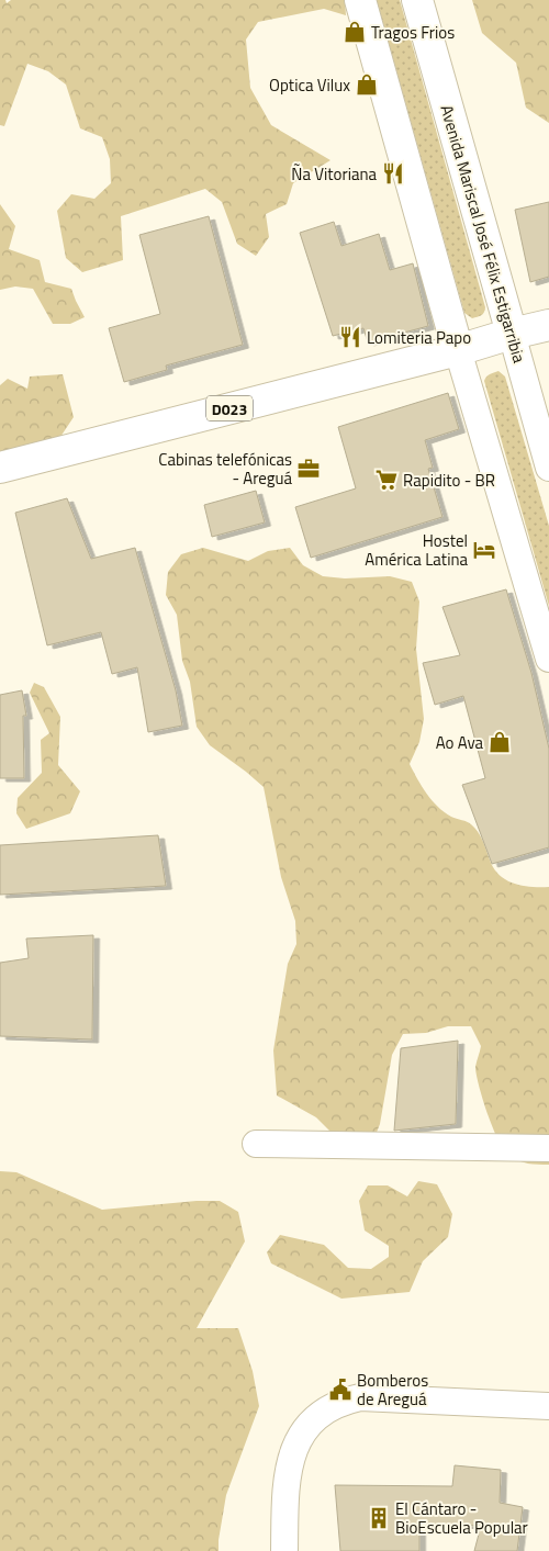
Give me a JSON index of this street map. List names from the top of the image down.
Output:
{
  "streets": {
    "main road": ["Avenida Mariscal José Félix Estigarribia", "D023"]
  },
  "crossings": [
    ["Avenida Mariscal José Félix Estigarribia", "D023"]
  ],
  "places": {
    "shop": ["Tragos Frios", "Optica Vilux", "Ao Ava"],
    "restaurant": ["Ña Vitoriana", "Lomiteria Papo"],
    "office": ["Cabinas telefónicas - Areguá"],
    "supermarket": ["Rapidito - BR"],
    "hotel": ["Hostel América Latina"],
    "public building": ["Bomberos de Areguá"],
    "building": ["El Cántaro - BioEscuela Popular"]
  }
}
